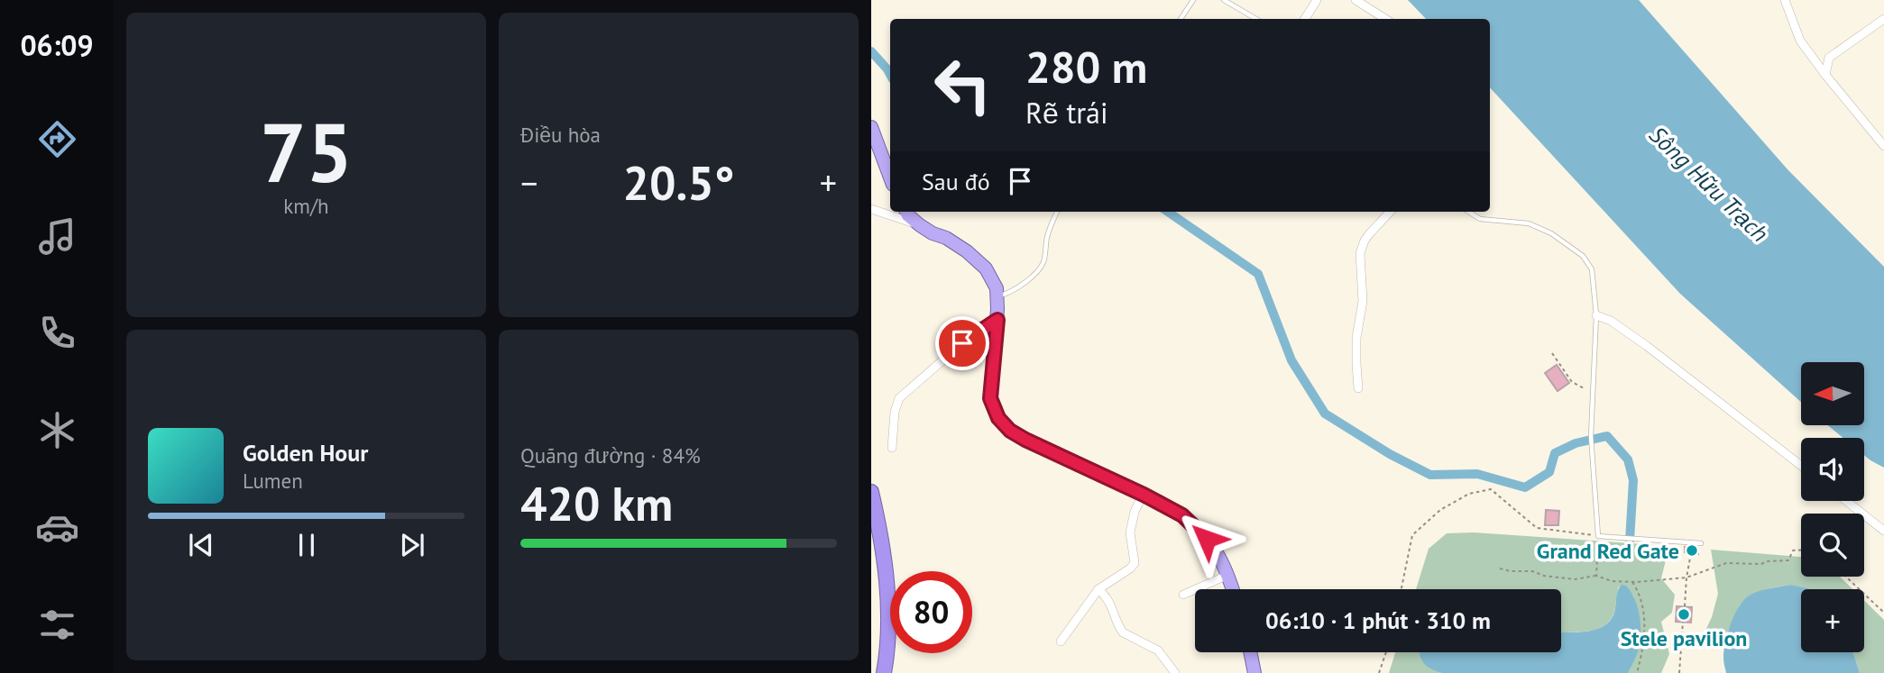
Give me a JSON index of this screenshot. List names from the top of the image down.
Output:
{
  "water": ["Sông Hữu Trạch"],
  "places": ["Grand Red Gate", "Stele pavilion"],
  "north": "left",
  "page": {
    "tabs": "06:09",
    "tile": [
      ["75", "km/h"],
      "Điều hòa",
      ["Quãng đường · 84%", "420 km"]
    ],
    "turn": ["280 m", "Rẽ trái"],
    "then": "Sau đó",
    "heat": ["−", "20.5°", "+"],
    "map_buttons": "+",
    "song": ["Golden Hour", "Lumen"],
    "limit": "80",
    "trip": "06:10 · 1 phút · 310 m"
  }
}
